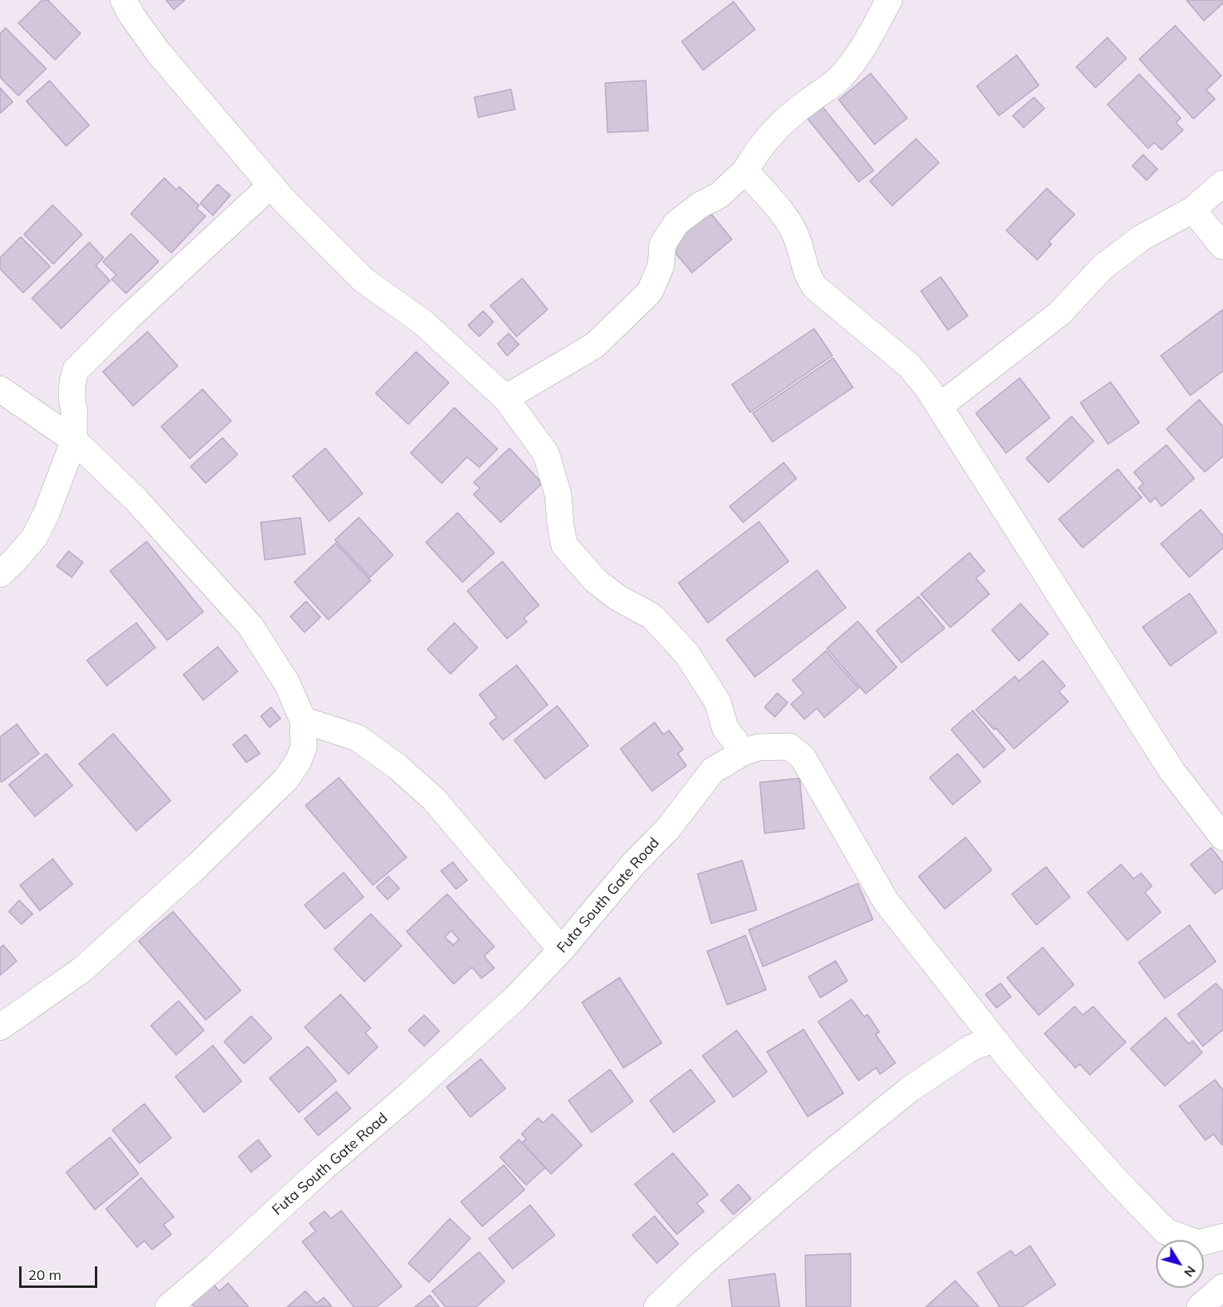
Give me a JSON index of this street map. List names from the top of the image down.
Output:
{
  "streets": {
    "street": ["Futa South Gate Road"]
  },
  "scale_bar": "20 m",
  "north": "bottom right"
}
